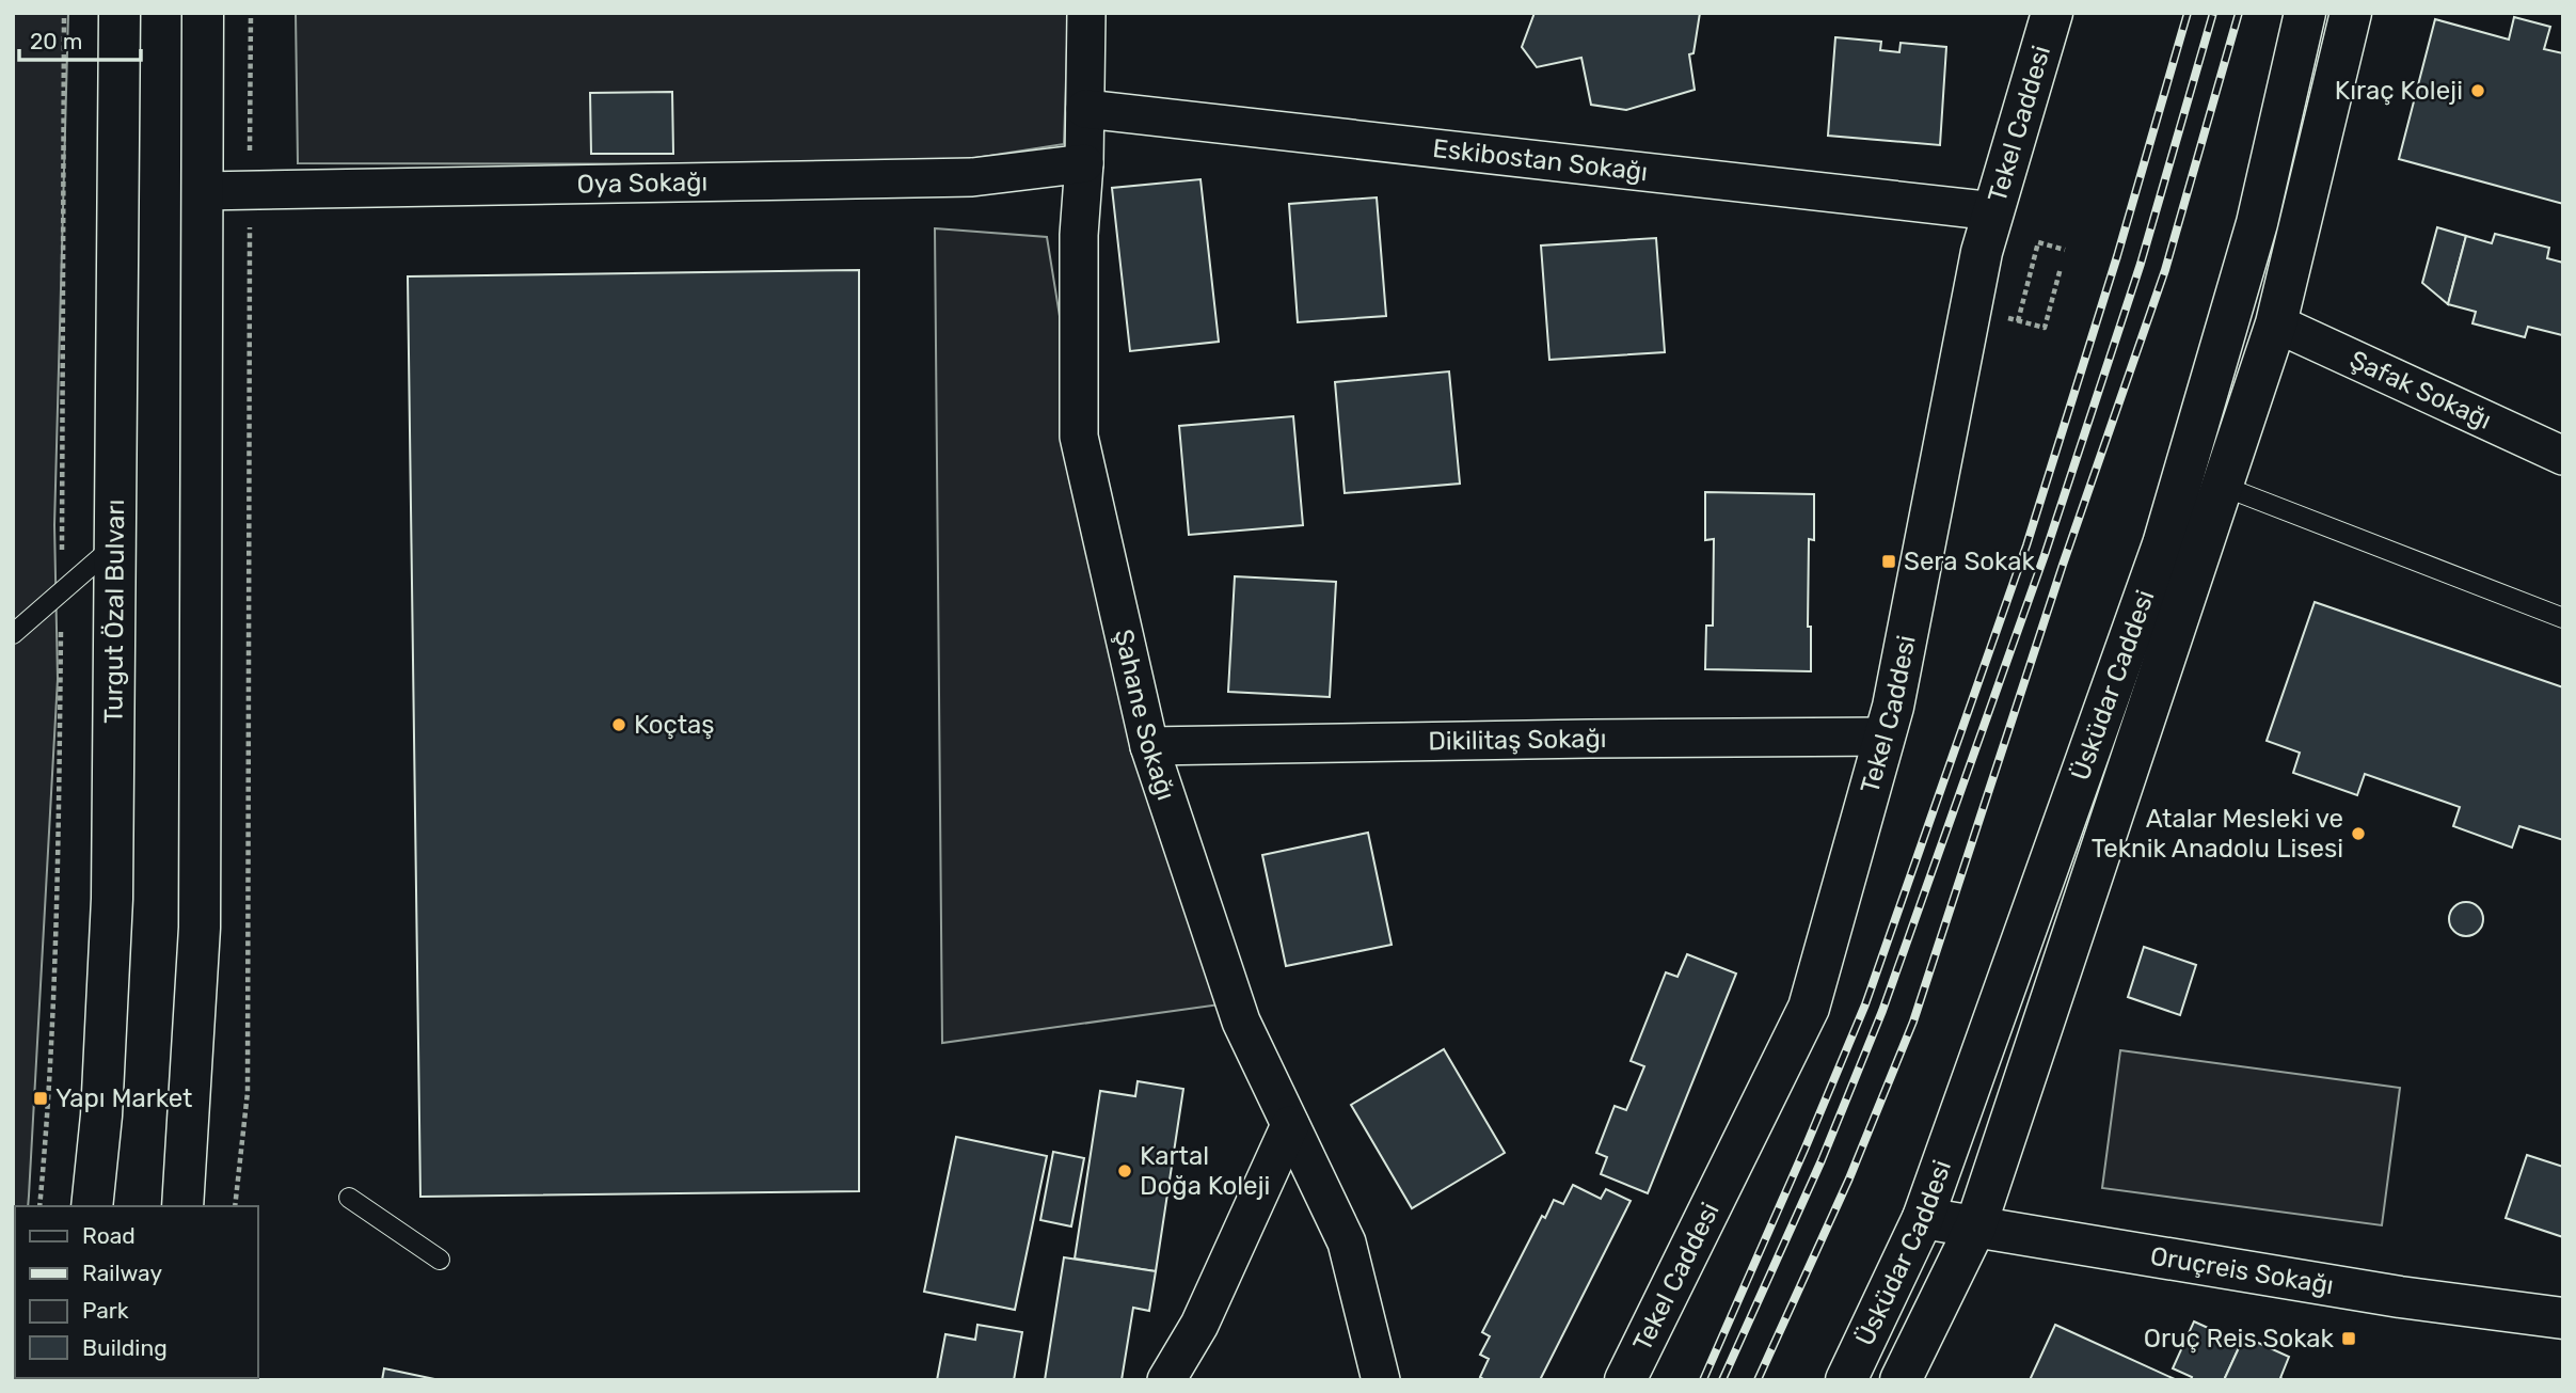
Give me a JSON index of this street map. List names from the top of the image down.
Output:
{
  "streets": {
    "main road": [
      "Tekel Caddesi",
      "Turgut Özal Bulvarı",
      "Üsküdar Caddesi",
      "Oruçreis Sokağı"
    ],
    "street": [
      "Eskibostan Sokağı",
      "Oya Sokağı",
      "Şafak Sokağı",
      "Şahane Sokağı",
      "Dikilitaş Sokağı"
    ]
  },
  "crossings": [
    ["Tekel Caddesi", "Eskibostan Sokağı"],
    ["Tekel Caddesi", "Dikilitaş Sokağı"],
    ["Eskibostan Sokağı", "Şahane Sokağı"],
    ["Oya Sokağı", "Şahane Sokağı"],
    ["Şafak Sokağı", "Üsküdar Caddesi"],
    ["Üsküdar Caddesi", "Oruçreis Sokağı"],
    ["Şahane Sokağı", "Dikilitaş Sokağı"]
  ],
  "places": {
    "other": [
      "Kıraç Koleji",
      "Koçtaş",
      "Atalar Mesleki ve Teknik Anadolu Lisesi",
      "Kartal Doğa Koleji"
    ],
    "transit": ["Sera Sokak", "Yapı Market", "Oruç Reis Sokak"]
  },
  "legend": [
    "Road",
    "Railway",
    "Park",
    "Building"
  ],
  "scale_bar": "20 m"
}
